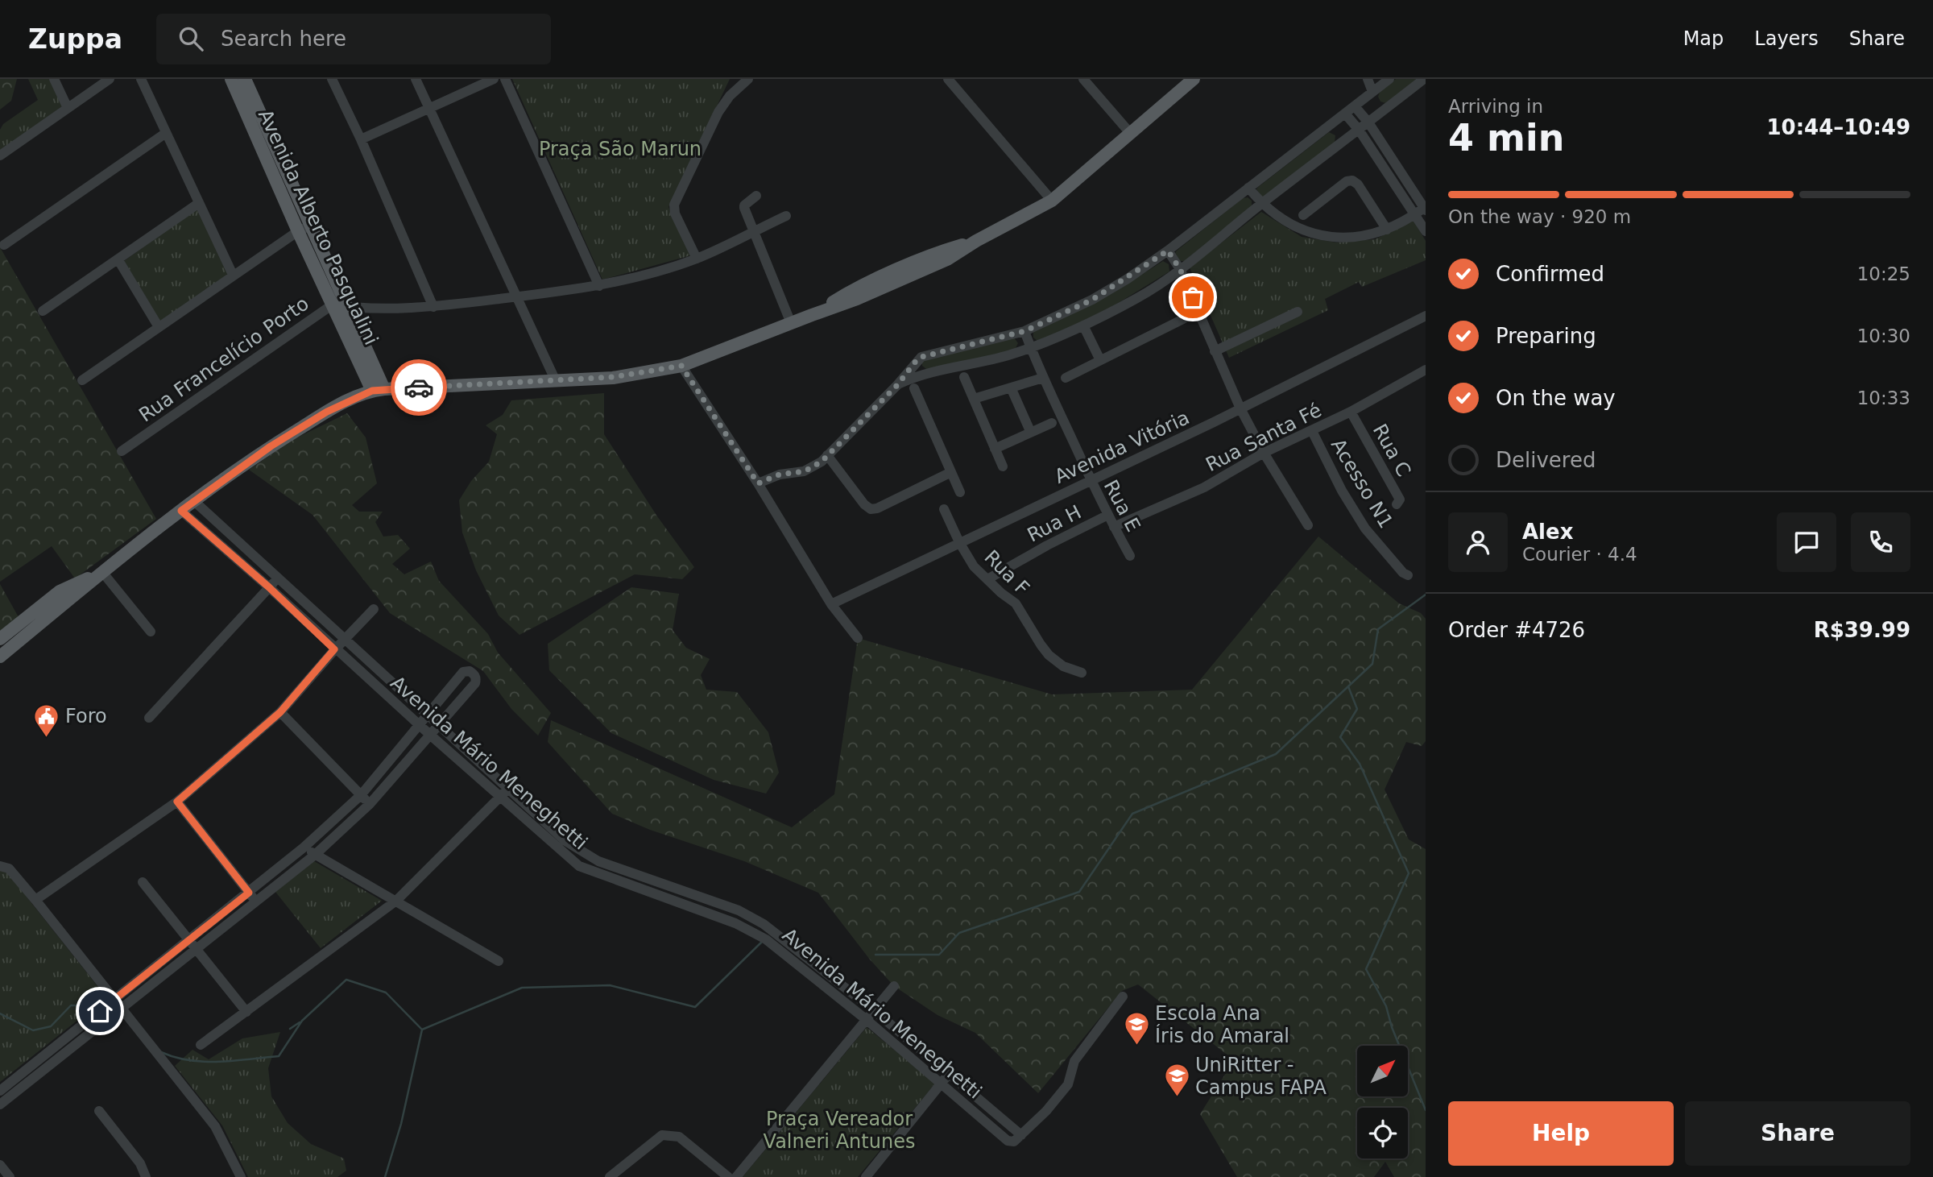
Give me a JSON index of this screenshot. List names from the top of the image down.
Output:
{
  "streets": {
    "main road": ["Avenida Alberto Pasqualini"],
    "street": [
      "Rua Francelício Porto",
      "Rua Santa Fé",
      "Avenida Vitória",
      "Rua C",
      "Acesso N1",
      "Rua E",
      "Rua H",
      "Rua F",
      "Avenida Mário Meneghetti"
    ]
  },
  "crossings": [
    ["Avenida Alberto Pasqualini", "Rua Francelício Porto"],
    ["Rua Santa Fé", "Rua C"],
    ["Rua Santa Fé", "Acesso N1"],
    ["Rua Santa Fé", "Rua E"],
    ["Avenida Vitória", "Rua E"],
    ["Avenida Vitória", "Rua F"],
    ["Rua E", "Rua H"],
    ["Rua H", "Rua F"]
  ],
  "parks": ["Praça São Marun", "Praça Vereador Valneri Antunes"],
  "places": {
    "public building": ["Foro"],
    "school or university": ["Escola Ana Íris do Amaral", "UniRitter - Campus FAPA"]
  },
  "north": "top right",
  "page": {
    "header": "Zuppa",
    "search": "Search here",
    "nav": ["Map", "Layers", "Share"],
    "heading": ["4 min", "Arriving in", "10:44–10:49"],
    "panel": [
      "Alex",
      "Courier · 4.4",
      "Order #4726",
      "R$39.99"
    ],
    "bar": "On the way · 920 m",
    "list": [
      ["Confirmed", "10:25"],
      ["Preparing", "10:30"],
      ["On the way", "10:33"],
      "Delivered"
    ],
    "buttons": ["Help", "Share"]
  }
}
